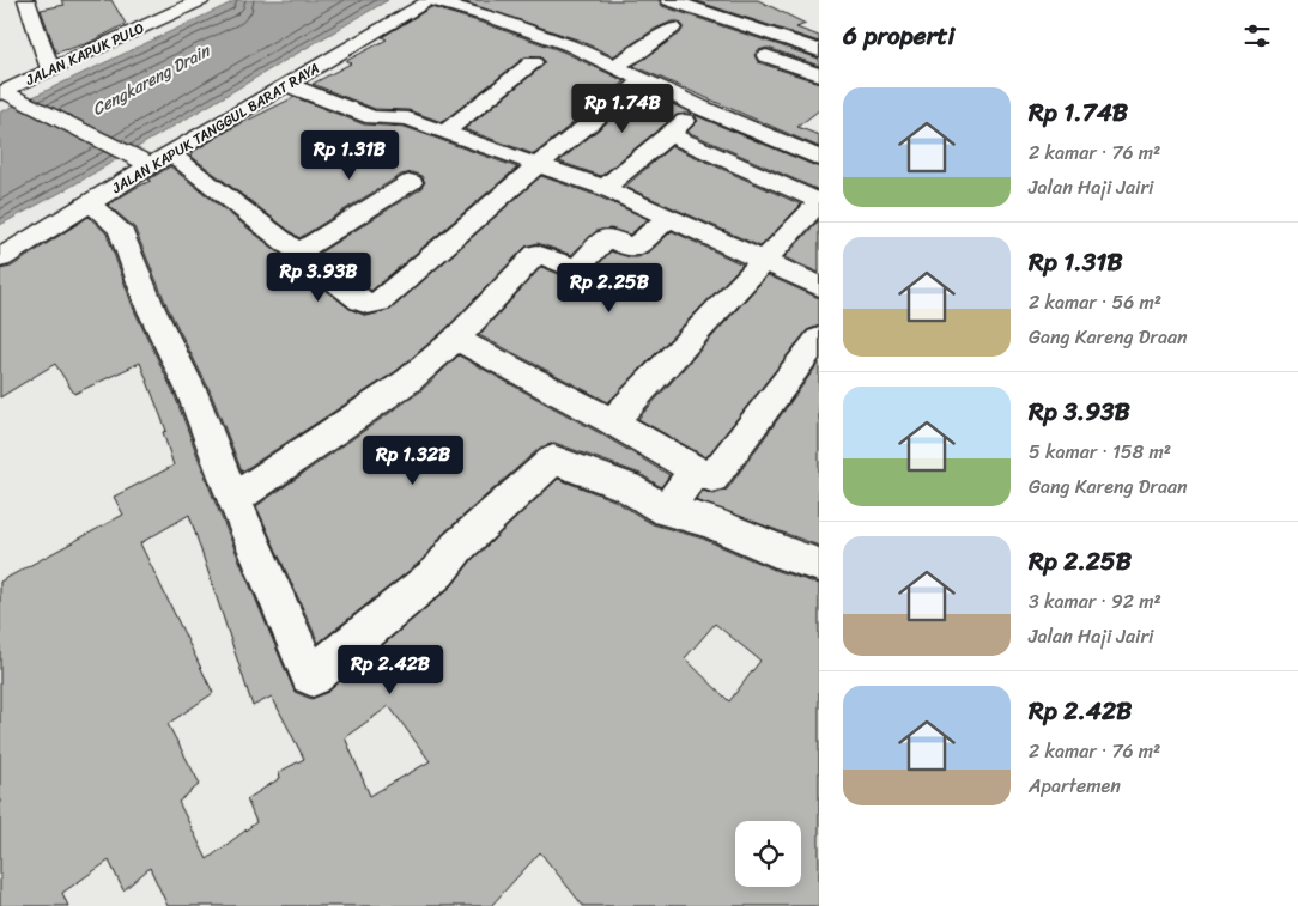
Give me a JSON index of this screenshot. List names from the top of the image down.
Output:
{
  "streets": {
    "street": ["JALAN KAPUK PULO", "JALAN KAPUK TANGGUL BARAT RAYA"]
  },
  "water": ["Cengkareng Drain"],
  "page": {
    "heading": "6 properti",
    "list": [
      {
        "name": "Rp 1.74B",
        "note": "2 kamar · 76 m² · Jalan Haji Jairi"
      },
      {
        "name": "Rp 1.31B",
        "note": "2 kamar · 56 m² · Gang Kareng Draan"
      },
      {
        "name": "Rp 3.93B",
        "note": "5 kamar · 158 m² · Gang Kareng Draan"
      },
      {
        "name": "Rp 2.25B",
        "note": "3 kamar · 92 m² · Jalan Haji Jairi"
      },
      {
        "name": "Rp 2.42B",
        "note": "2 kamar · 76 m² · Apartemen"
      }
    ],
    "price": [
      "Rp 1.74B",
      "Rp 1.31B",
      "Rp 3.93B",
      "Rp 2.25B",
      "Rp 1.32B",
      "Rp 2.42B"
    ]
  }
}
